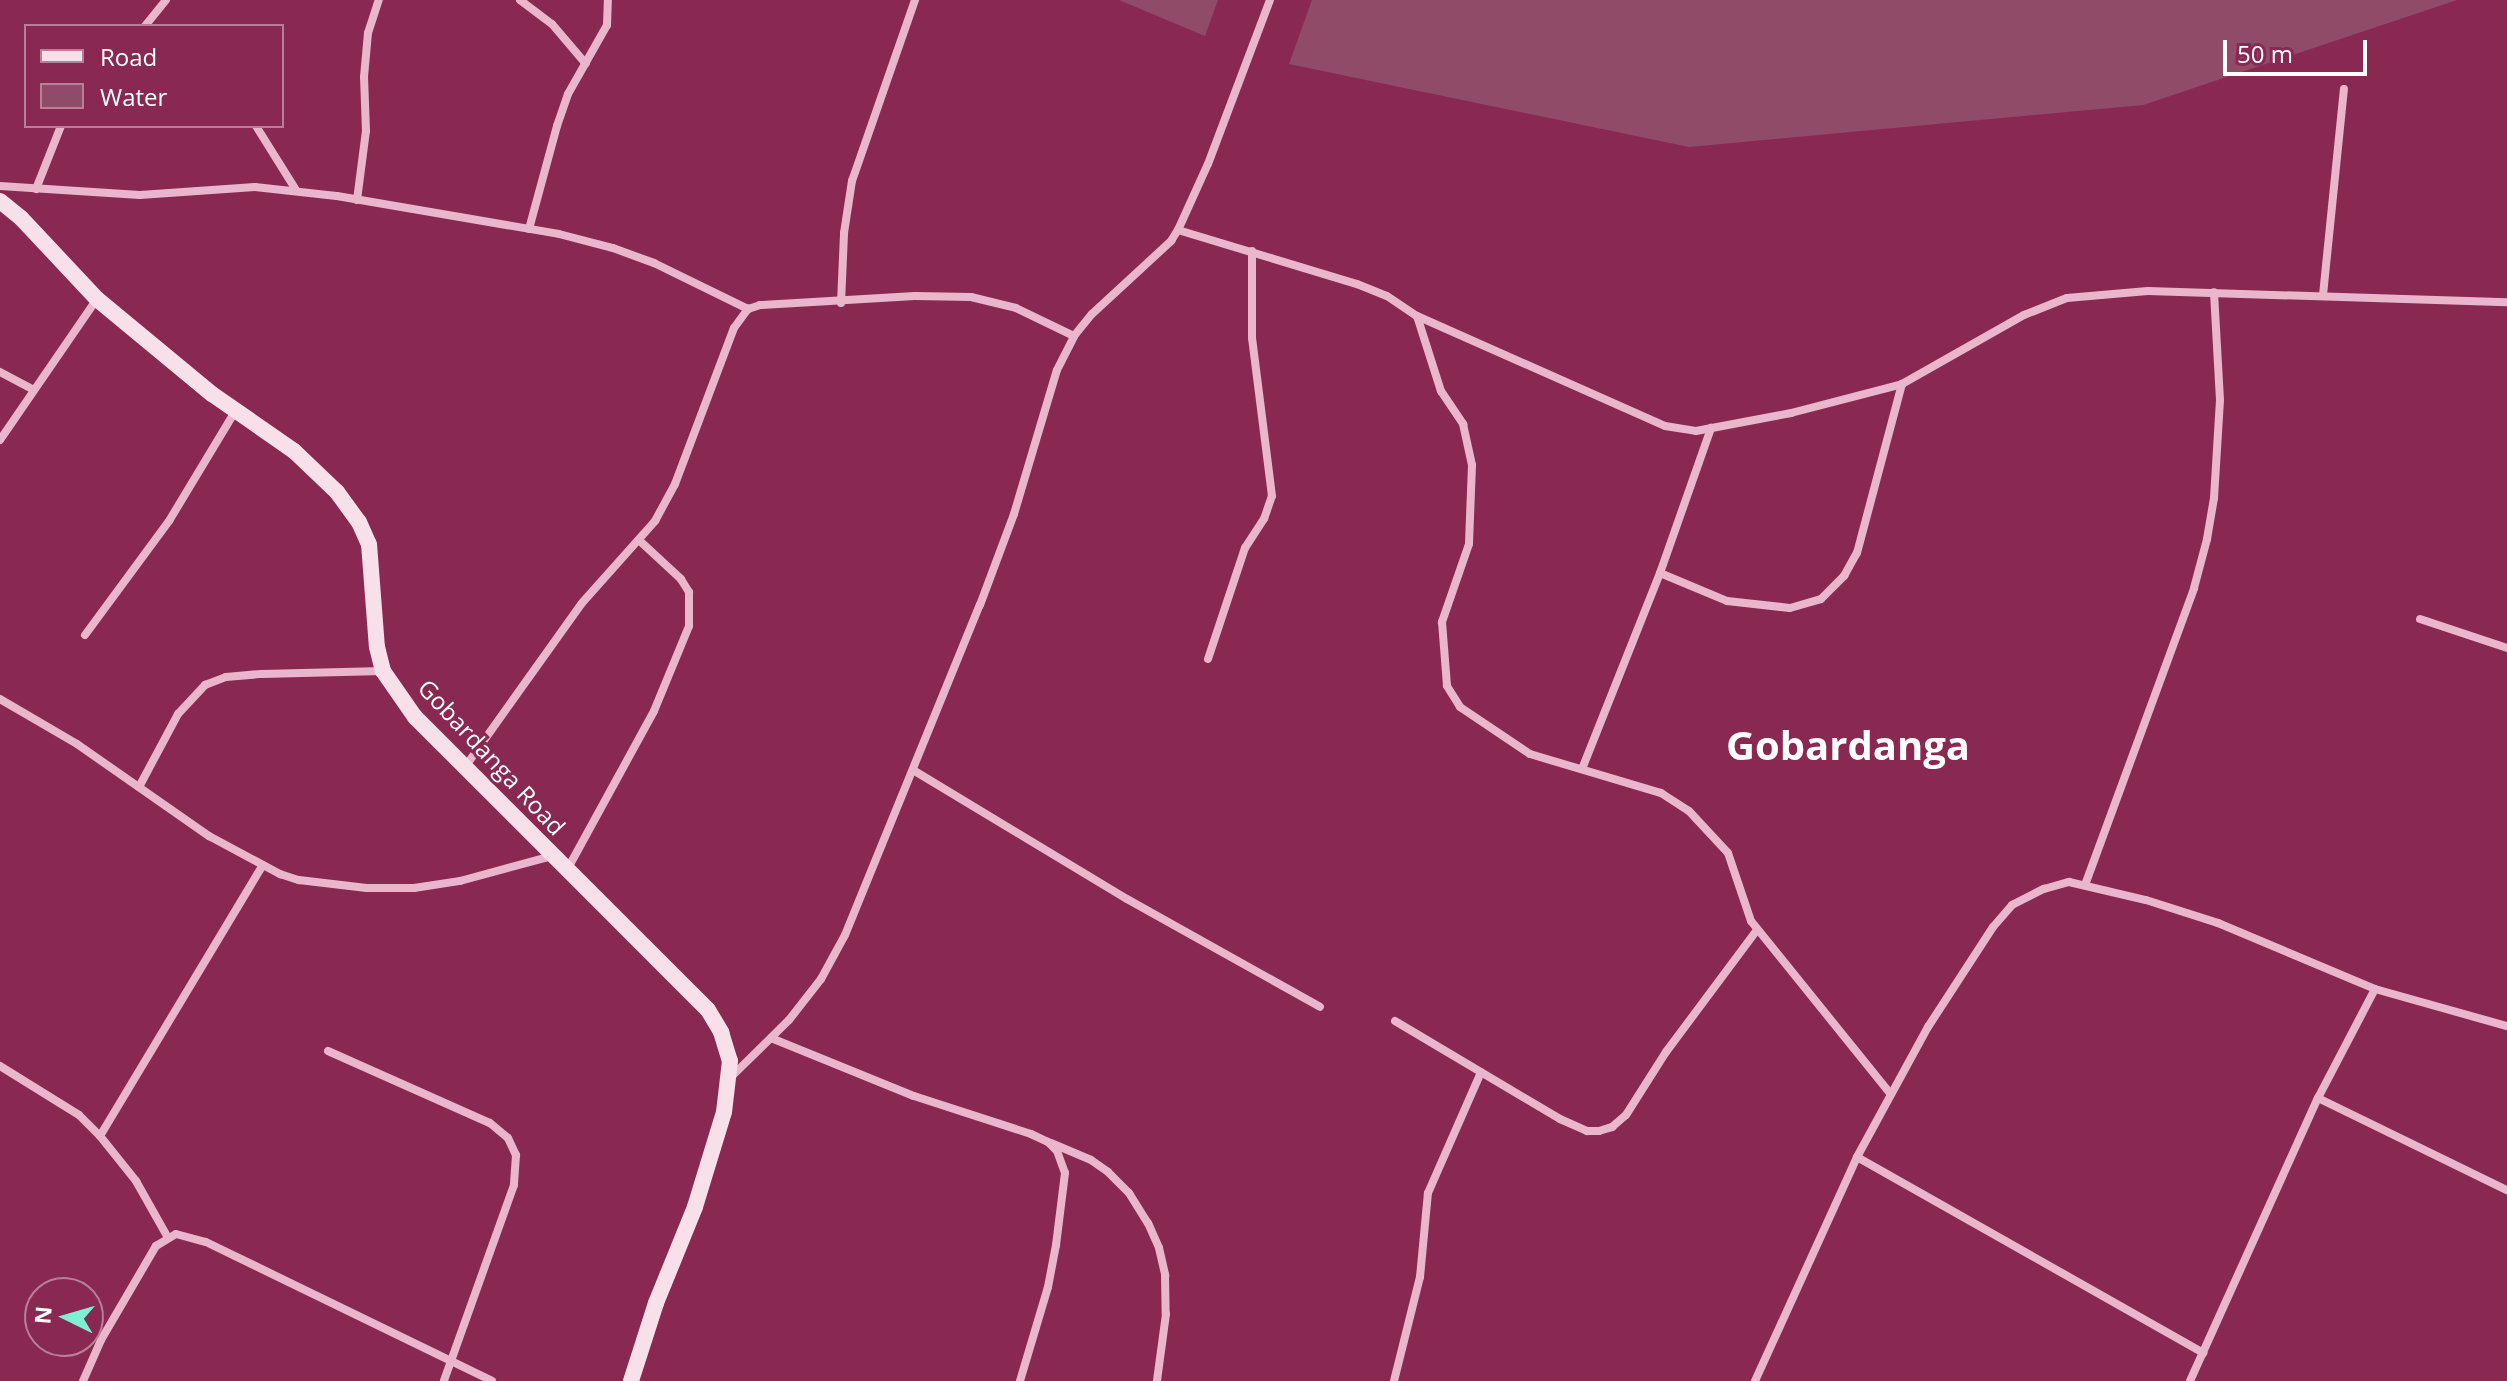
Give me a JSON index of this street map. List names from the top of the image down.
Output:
{
  "streets": {
    "main road": ["Gobardanga Road"]
  },
  "districts": ["Gobardanga"],
  "legend": ["Road", "Water"],
  "scale_bar": "50 m",
  "north": "left"
}
